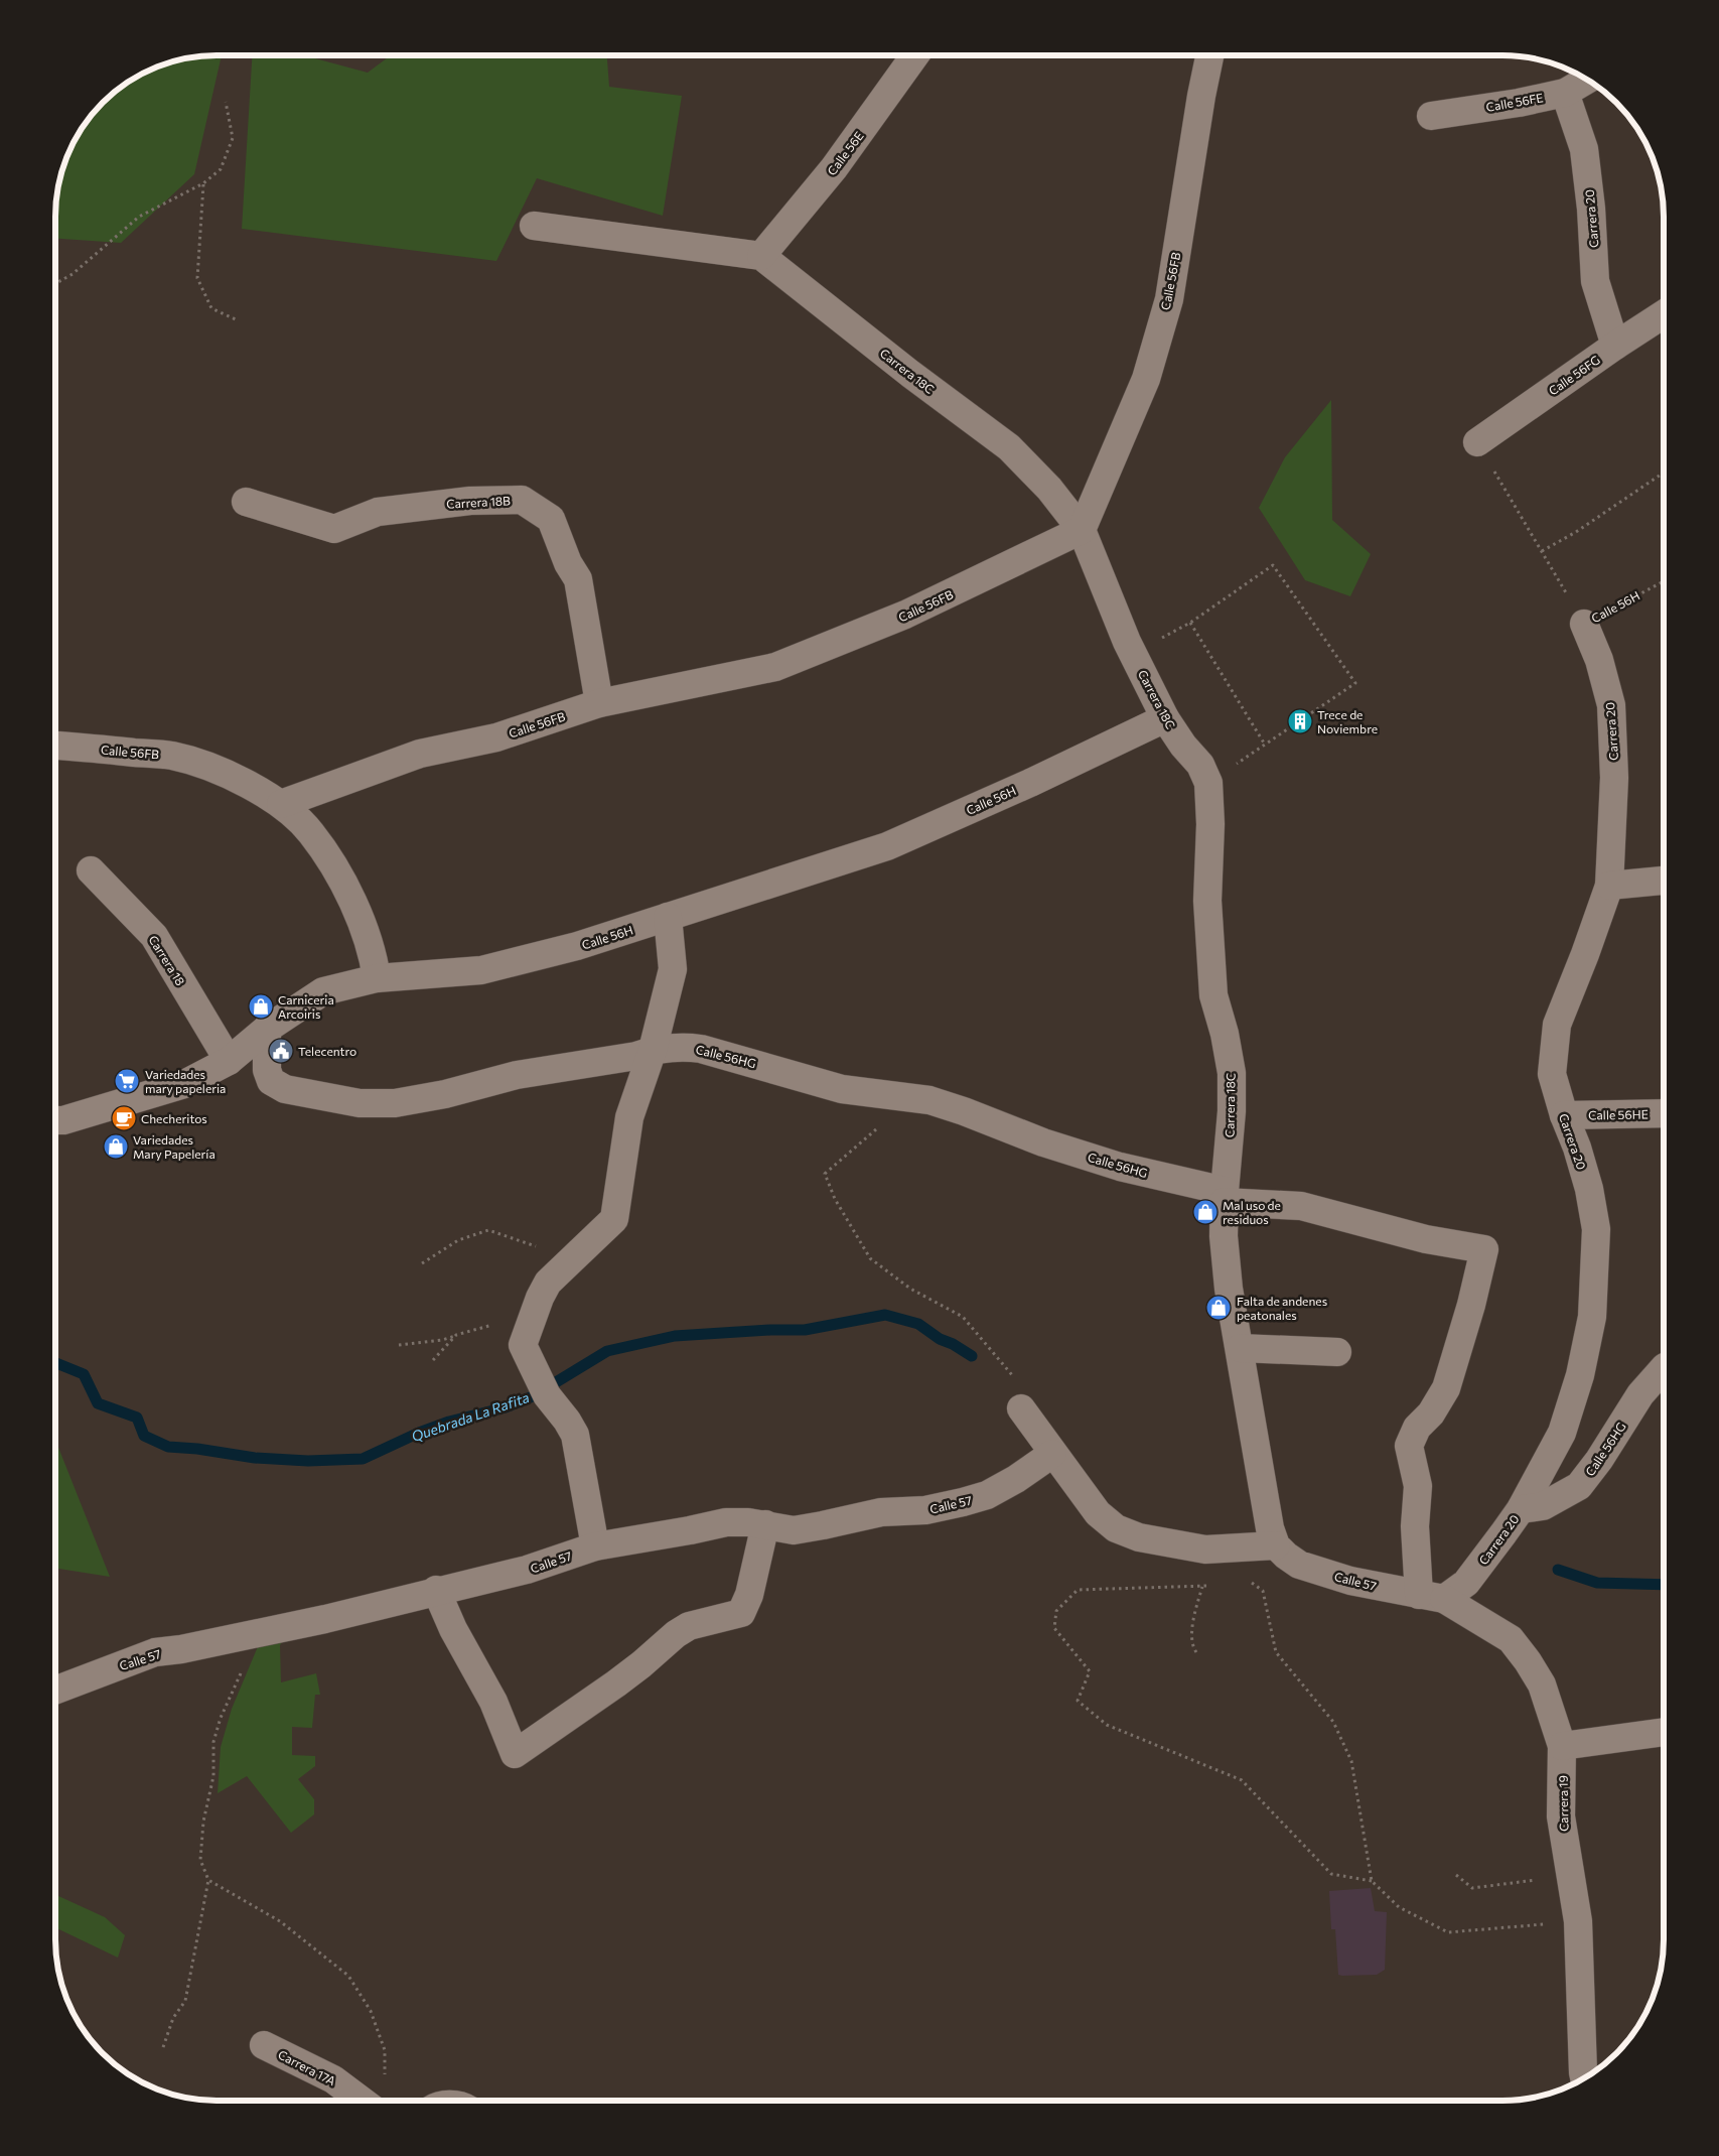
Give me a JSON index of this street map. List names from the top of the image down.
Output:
{
  "streets": {
    "street": [
      "Calle 56FE",
      "Calle 56E",
      "Carrera 20",
      "Calle 56FB",
      "Carrera 18C",
      "Calle 56FG",
      "Carrera 18B",
      "Calle 56H",
      "Carrera 18",
      "Calle 56HG",
      "Calle 56HE",
      "Calle 57",
      "Carrera 19",
      "Carrera 17A"
    ]
  },
  "crossings": [
    ["Calle 56FE", "Carrera 20"],
    ["Calle 56E", "Carrera 18C"],
    ["Carrera 20", "Calle 56FG"],
    ["Carrera 20", "Calle 56H"],
    ["Carrera 20", "Calle 56HG"],
    ["Carrera 20", "Calle 56HE"],
    ["Carrera 20", "Calle 57"],
    ["Carrera 20", "Carrera 19"],
    ["Calle 56FB", "Carrera 18C"],
    ["Calle 56FB", "Carrera 18B"],
    ["Calle 56FB", "Calle 56H"],
    ["Carrera 18C", "Calle 56H"],
    ["Carrera 18C", "Calle 56HG"],
    ["Carrera 18C", "Calle 57"],
    ["Calle 56H", "Carrera 18"],
    ["Calle 56H", "Calle 56HG"],
    ["Calle 56HG", "Calle 57"],
    ["Calle 56HG", "Carrera 19"],
    ["Calle 57", "Carrera 19"]
  ],
  "water": ["Quebrada La Rafita"],
  "places": {
    "building": ["Trece de Noviembre"],
    "shop": [
      "Carniceria Arcoiris",
      "Variedades Mary Papelería",
      "Mal uso de residuos",
      "Falta de andenes peatonales"
    ],
    "public building": ["Telecentro"],
    "supermarket": ["Variedades mary papeleria"],
    "cafe": ["Checheritos"]
  }
}
